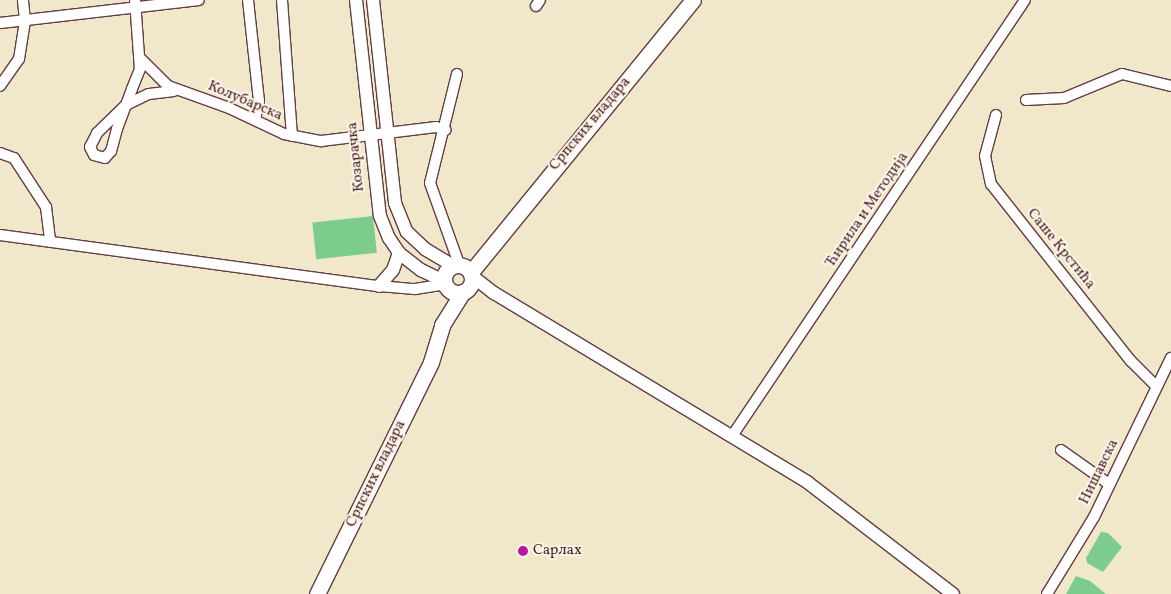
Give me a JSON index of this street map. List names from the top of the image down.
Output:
{
  "streets": {
    "main road": ["Српских владара"],
    "street": [
      "Колубарска",
      "Козарачка",
      "Ћирила и Методија",
      "Саше Крстића",
      "Нишавска"
    ]
  },
  "crossings": [
    ["Колубарска", "Козарачка"],
    ["Српских владара", "Козарачка"],
    ["Саше Крстића", "Нишавска"]
  ],
  "places": ["Сарлах"]
}
